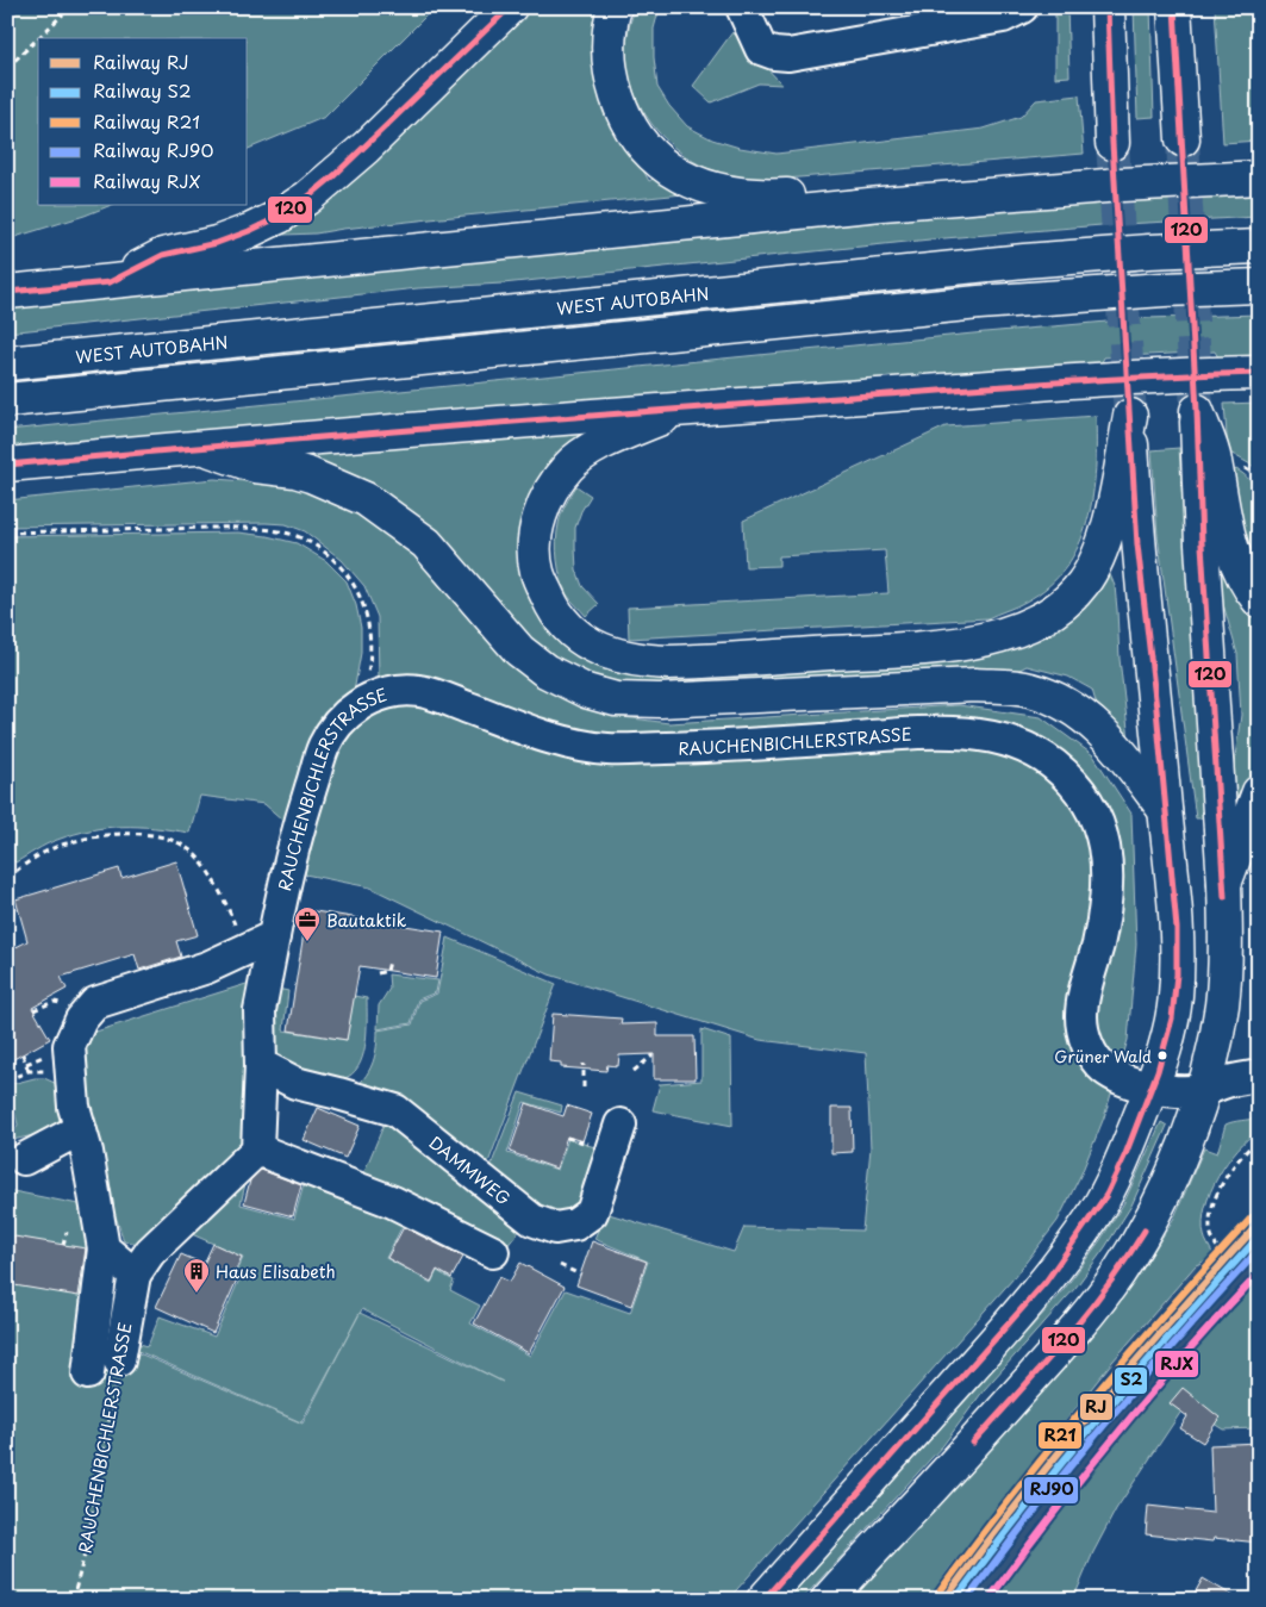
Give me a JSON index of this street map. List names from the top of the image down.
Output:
{
  "streets": {
    "main road": ["WEST AUTOBAHN"],
    "street": ["RAUCHENBICHLERSTRASSE", "DAMMWEG"]
  },
  "crossings": [
    ["RAUCHENBICHLERSTRASSE", "DAMMWEG"]
  ],
  "places": {
    "office": ["Bautaktik"],
    "other": ["Grüner Wald"],
    "building": ["Haus Elisabeth"]
  },
  "lines": [
    "transit line 120",
    "rail line R21",
    "rail line RJ",
    "rail line S2",
    "rail line RJ90",
    "rail line RJX"
  ],
  "legend": [
    "Railway RJ",
    "Railway S2",
    "Railway R21",
    "Railway RJ90",
    "Railway RJX"
  ]
}
